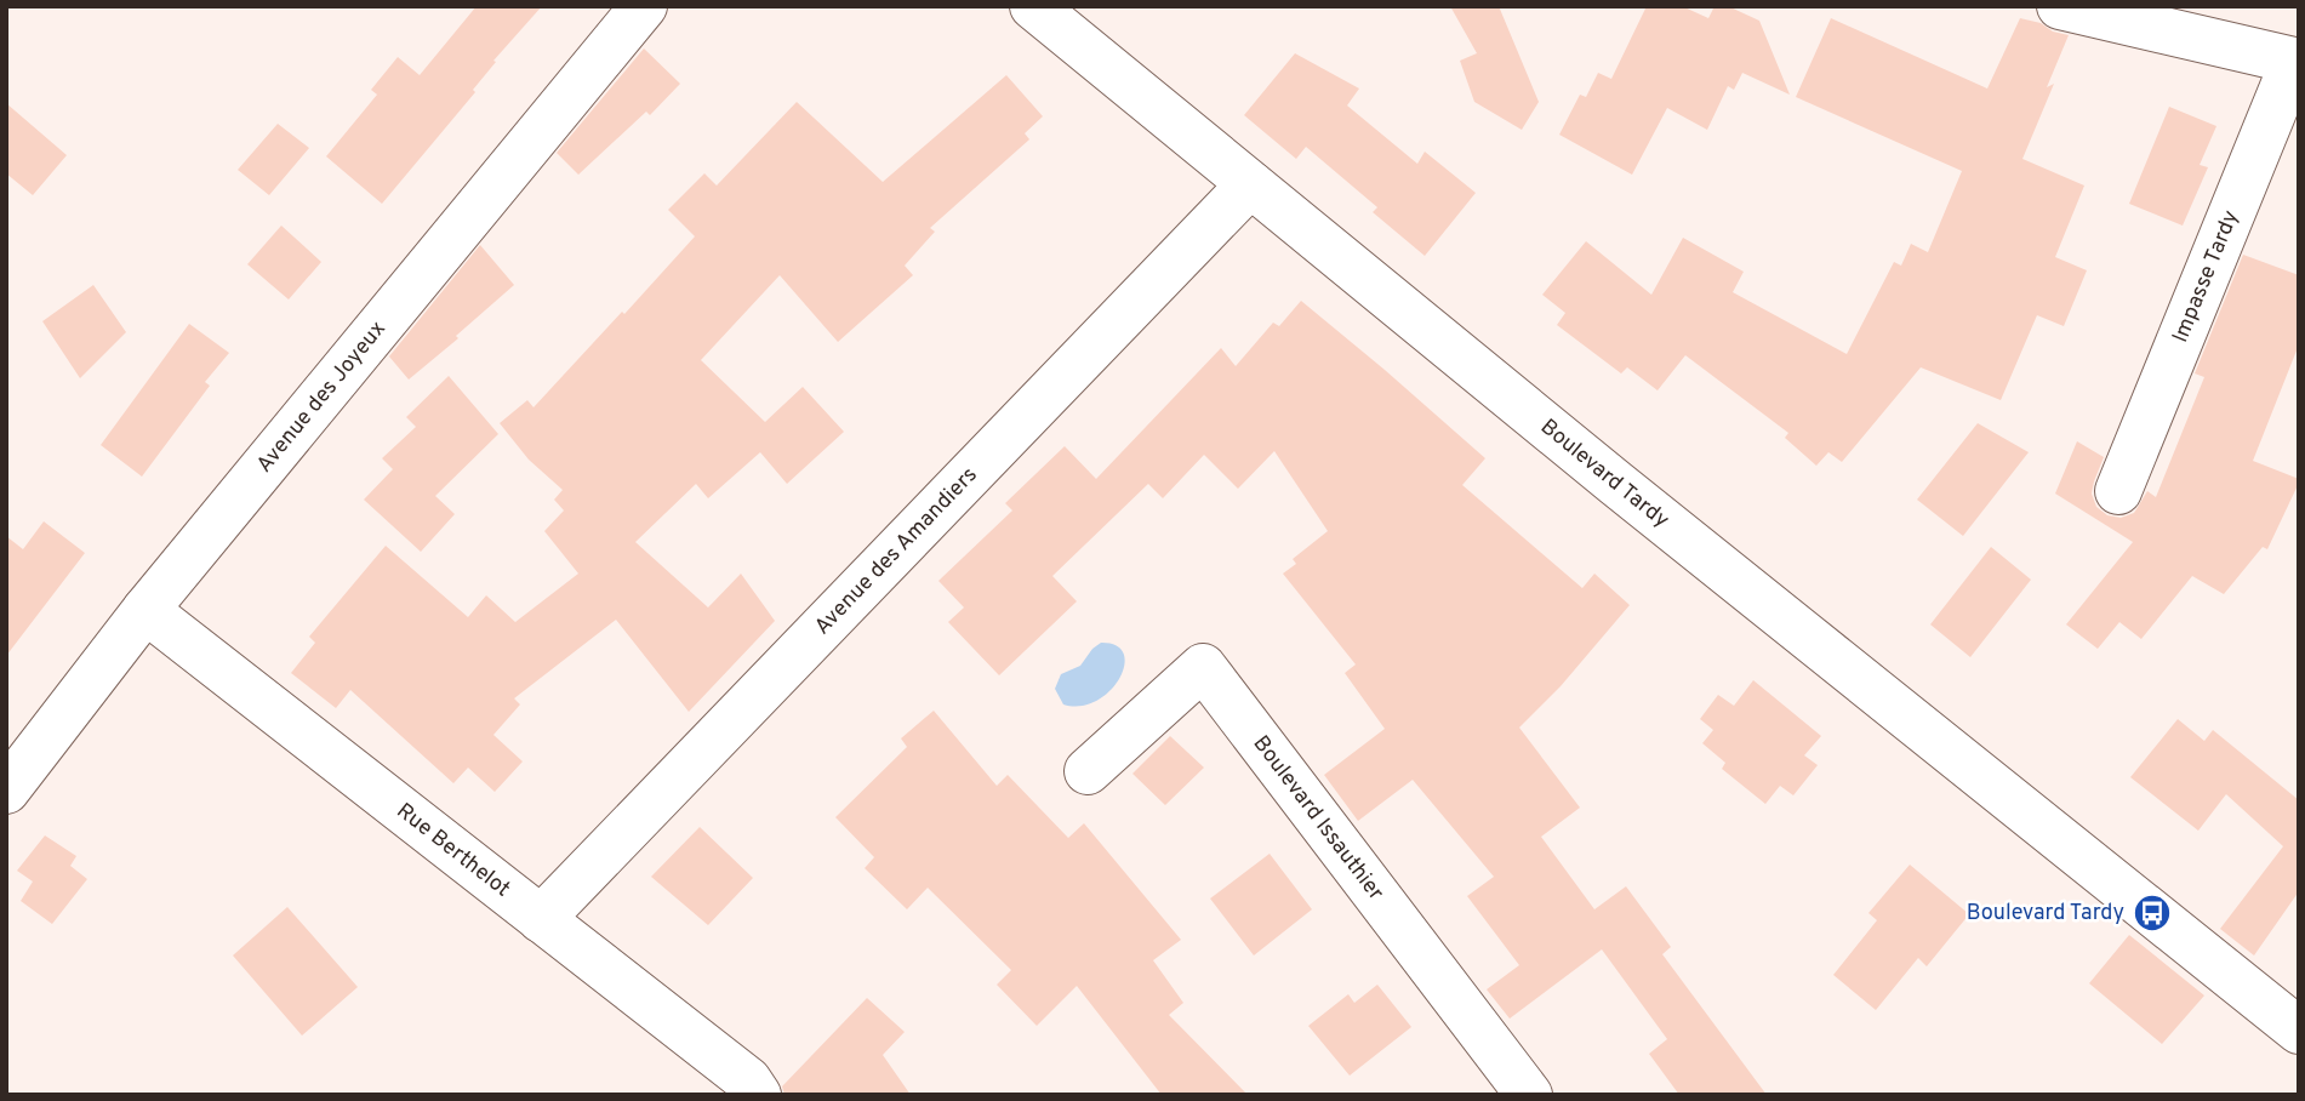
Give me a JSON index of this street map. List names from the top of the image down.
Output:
{
  "streets": {
    "street": [
      "Impasse Tardy",
      "Avenue des Joyeux",
      "Boulevard Tardy",
      "Avenue des Amandiers",
      "Boulevard Issauthier",
      "Rue Berthelot"
    ]
  },
  "crossings": [
    ["Avenue des Joyeux", "Rue Berthelot"],
    ["Boulevard Tardy", "Avenue des Amandiers"],
    ["Avenue des Amandiers", "Rue Berthelot"]
  ],
  "places": {
    "bus stop": ["Boulevard Tardy"]
  }
}
